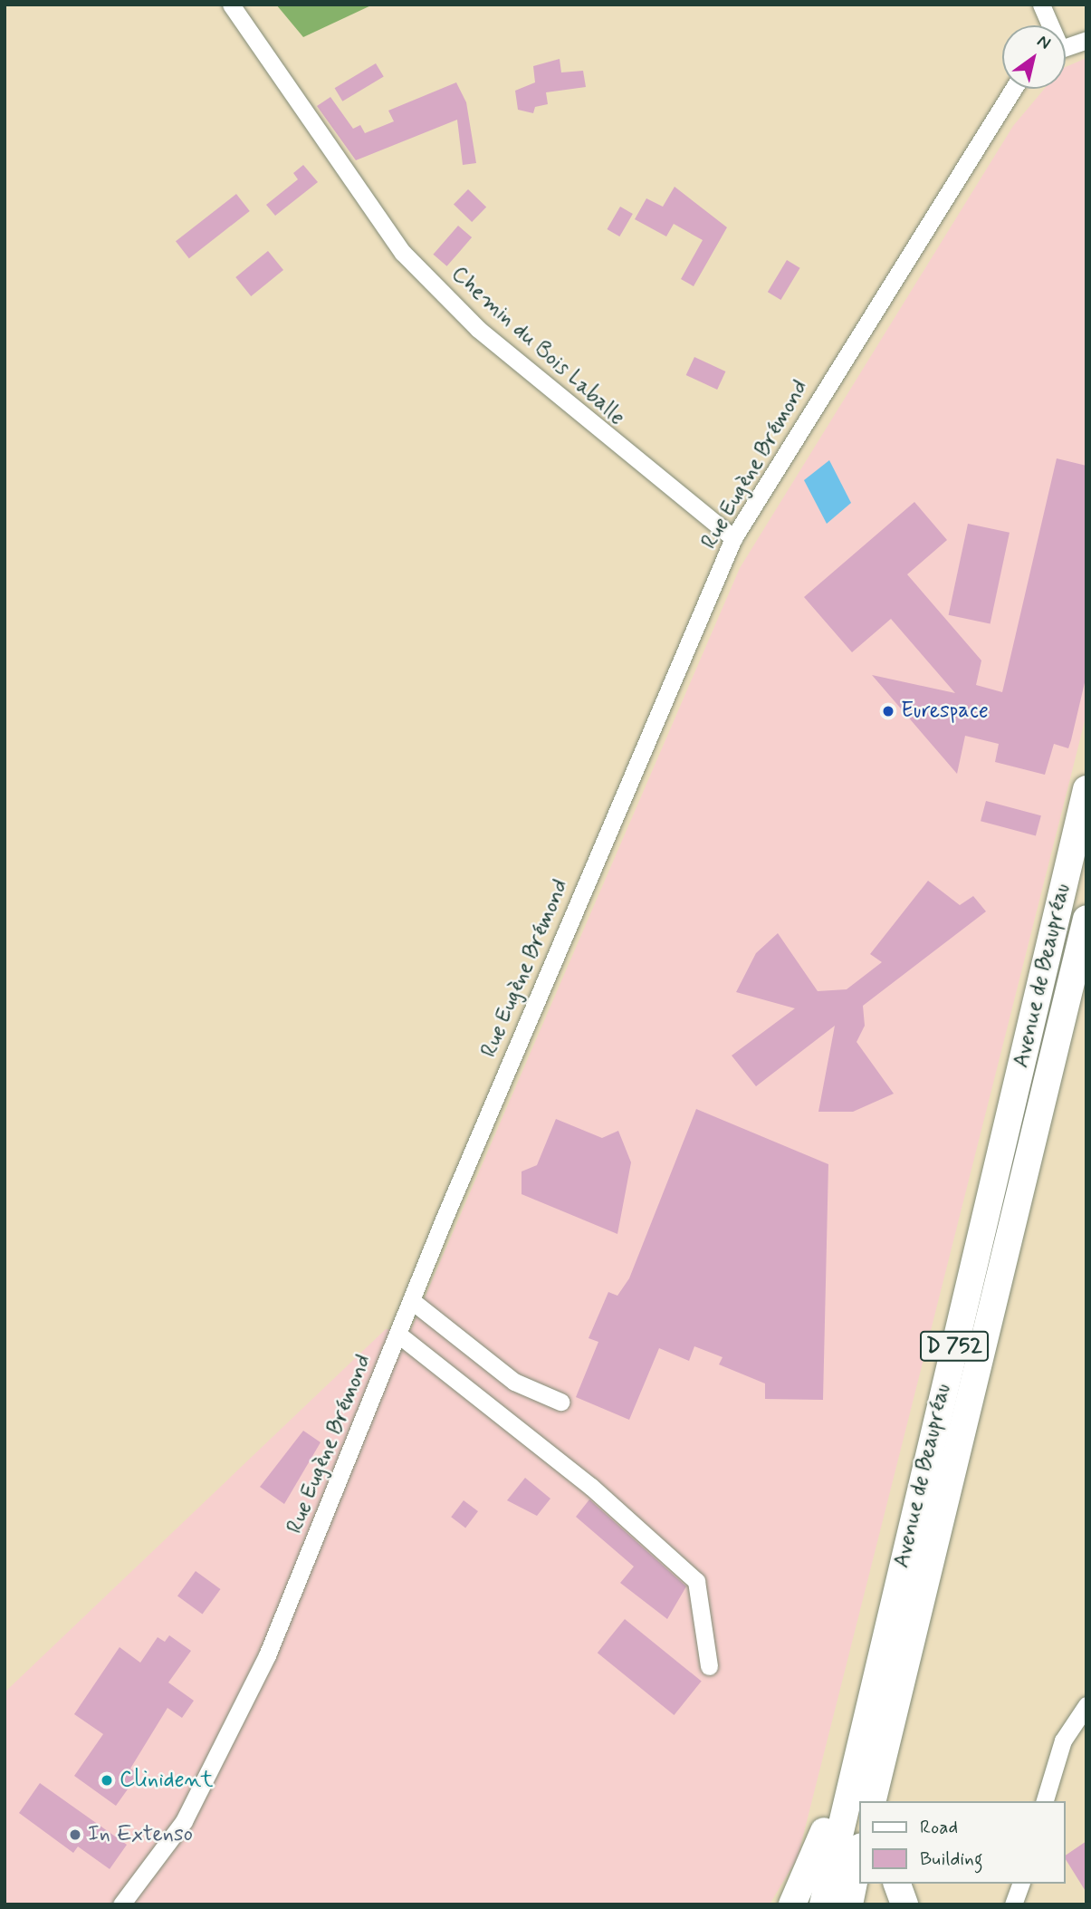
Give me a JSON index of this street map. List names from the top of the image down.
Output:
{
  "streets": {
    "highway": ["Avenue de Beaupréau", "D 752"],
    "street": ["Chemin du Bois Laballe", "Rue Eugène Brémond"]
  },
  "crossings": [
    ["Chemin du Bois Laballe", "Rue Eugène Brémond"]
  ],
  "places": ["Eurespace", "Clinident", "In Extenso"],
  "legend": ["Road", "Building"],
  "north": "top right"
}
